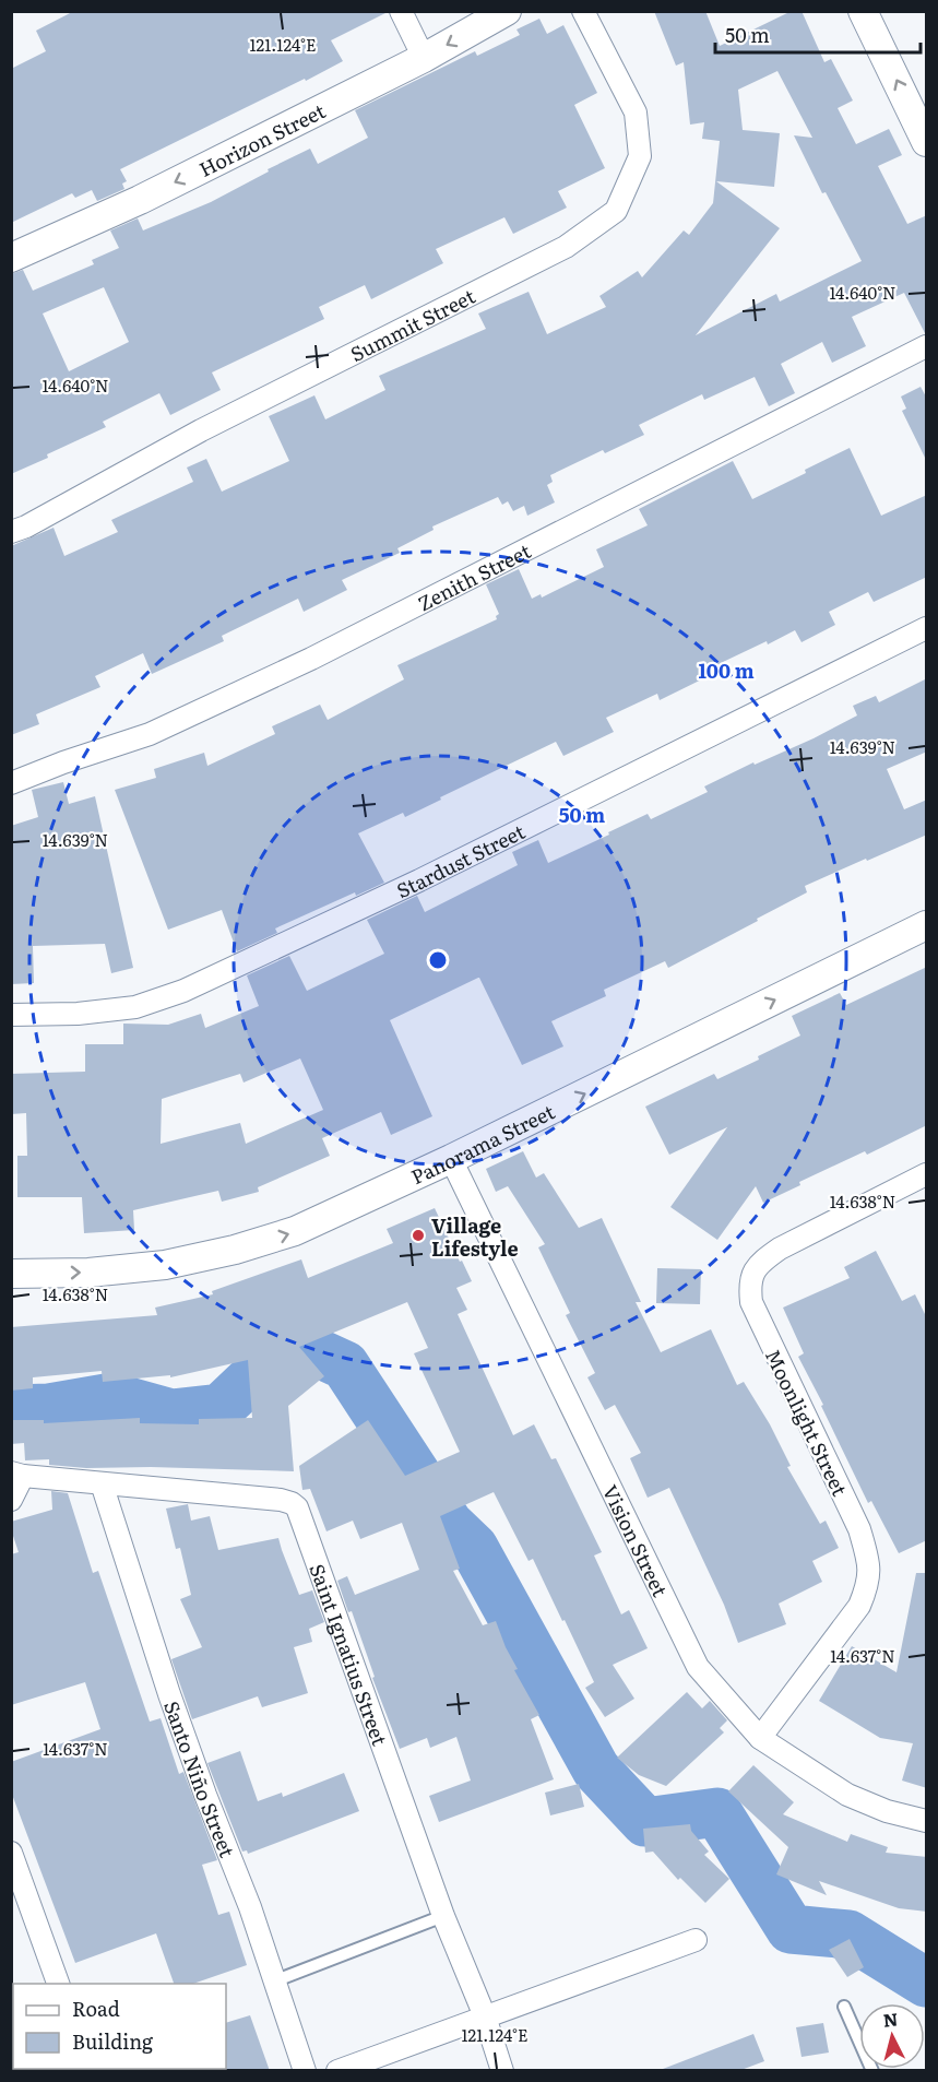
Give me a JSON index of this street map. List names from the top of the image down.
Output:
{
  "streets": {
    "street": [
      "Horizon Street",
      "Summit Street",
      "Zenith Street",
      "Stardust Street",
      "Panorama Street",
      "Moonlight Street",
      "Vision Street",
      "Saint Ignatius Street",
      "Santo Niño Street"
    ]
  },
  "crossings": [
    ["Panorama Street", "Vision Street"],
    ["Moonlight Street", "Vision Street"],
    ["Saint Ignatius Street", "Santo Niño Street"]
  ],
  "one_way": ["Horizon Street", "Panorama Street"],
  "places": ["Village Lifestyle"],
  "legend": ["Road", "Building"],
  "scale_bar": "50 m",
  "north": "top",
  "coordinates": [
    "121.124°E",
    "14.640°N",
    "14.639°N",
    "14.638°N",
    "14.637°N"
  ],
  "rings": ["100 m", "50 m"]
}
